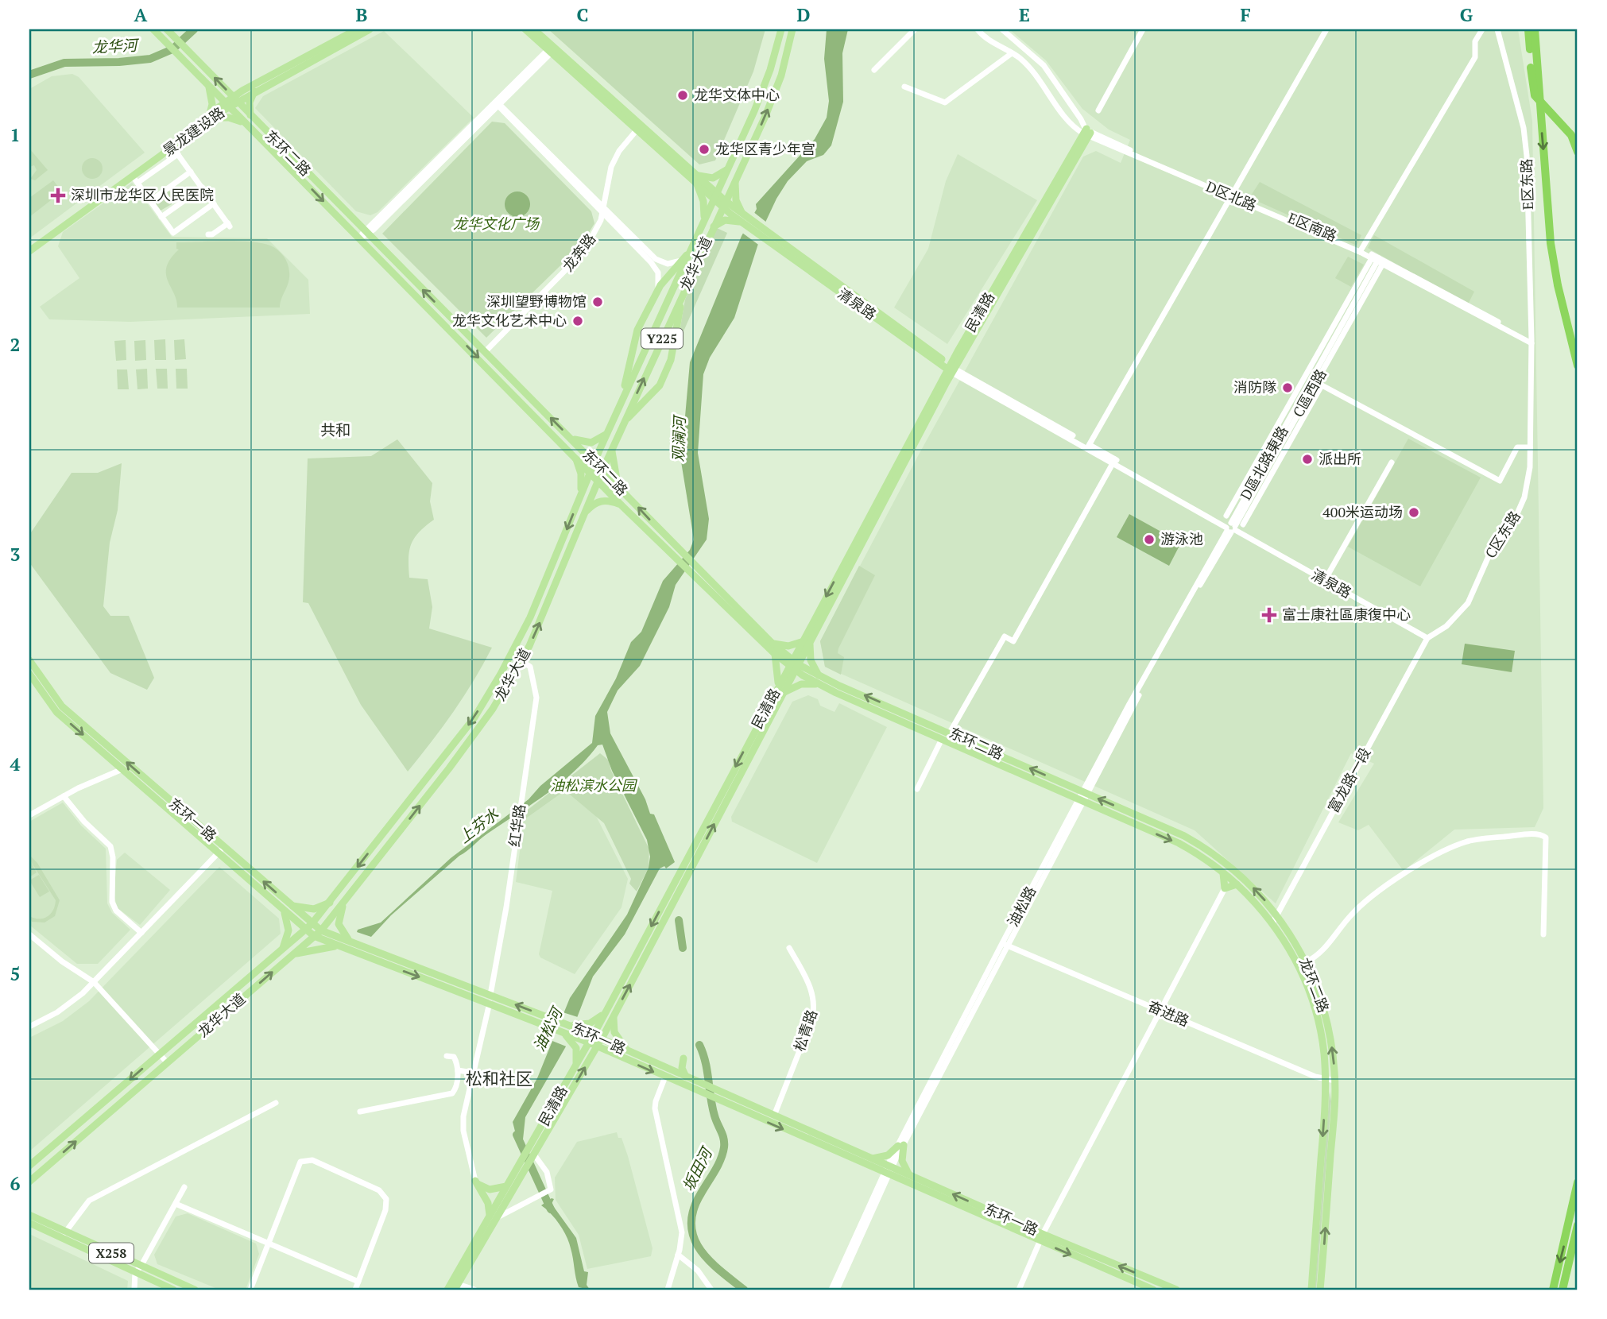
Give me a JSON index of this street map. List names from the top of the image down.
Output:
{
  "streets": {
    "main road": [
      "景龙建设路",
      "东环二路",
      "龙华大道",
      "清泉路",
      "民清路",
      "Y225",
      "东环一路",
      "龙环二路",
      "X258"
    ],
    "street": [
      "E区东路",
      "D区北路",
      "E区南路",
      "龙奔路",
      "C區西路",
      "D區北路東路",
      "C区东路",
      "富龙路一段",
      "红华路",
      "油松路",
      "奋进路",
      "松青路"
    ]
  },
  "crossings": [
    ["景龙建设路", "东环二路"],
    ["东环二路", "龙奔路"],
    ["东环二路", "龙华大道"],
    ["东环二路", "民清路"],
    ["东环二路", "油松路"],
    ["东环二路", "龙环二路"],
    ["E区东路", "C区东路"],
    ["D区北路", "E区南路"],
    ["D区北路", "民清路"],
    ["龙奔路", "龙华大道"],
    ["龙奔路", "清泉路"],
    ["龙华大道", "清泉路"],
    ["龙华大道", "东环一路"],
    ["龙华大道", "红华路"],
    ["清泉路", "民清路"],
    ["清泉路", "C區西路"],
    ["清泉路", "D區北路東路"],
    ["清泉路", "C区东路"],
    ["清泉路", "富龙路一段"],
    ["清泉路", "油松路"],
    ["民清路", "东环一路"],
    ["C區西路", "D區北路東路"],
    ["C區西路", "油松路"],
    ["D區北路東路", "油松路"],
    ["C区东路", "富龙路一段"],
    ["富龙路一段", "龙环二路"],
    ["东环一路", "红华路"],
    ["东环一路", "油松路"],
    ["东环一路", "松青路"],
    ["油松路", "龙环二路"],
    ["油松路", "奋进路"],
    ["龙环二路", "奋进路"]
  ],
  "districts": ["共和", "松和社区"],
  "water": [
    "龙华河",
    "观澜河",
    "上芬水",
    "油松河",
    "坂田河"
  ],
  "parks": ["龙华文化广场", "油松滨水公园"],
  "places": {
    "other": [
      "龙华文体中心",
      "龙华区青少年宫",
      "深圳望野博物馆",
      "龙华文化艺术中心",
      "消防隊",
      "派出所",
      "400米运动场",
      "游泳池"
    ],
    "health": ["深圳市龙华区人民医院", "富士康社區康復中心"]
  },
  "grid": {
    "columns": [
      "A",
      "B",
      "C",
      "D",
      "E",
      "F",
      "G"
    ],
    "rows": [
      "1",
      "2",
      "3",
      "4",
      "5",
      "6"
    ]
  }
}
